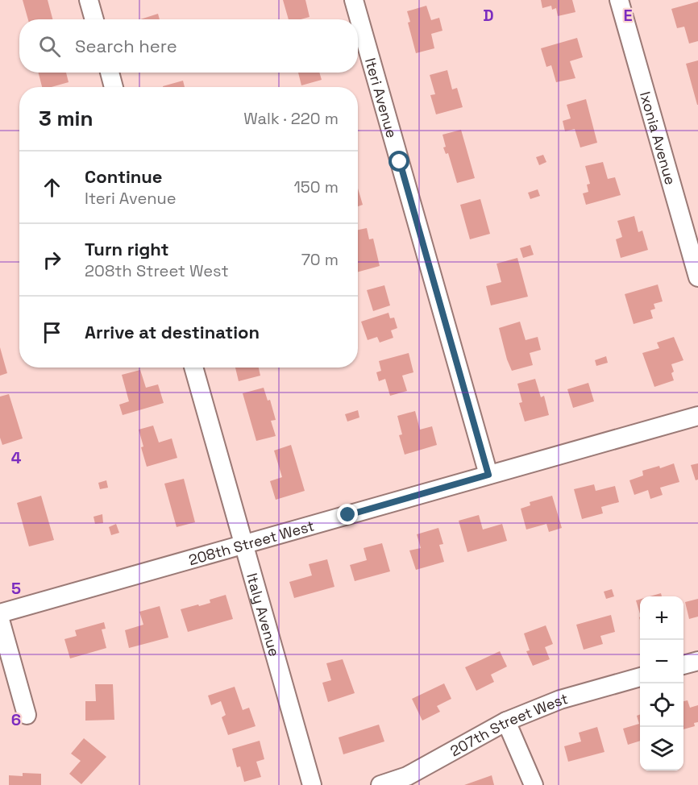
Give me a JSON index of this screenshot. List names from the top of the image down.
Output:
{
  "streets": {
    "street": [
      "Iteri Avenue",
      "Ixonia Avenue",
      "208th Street West",
      "Italy Avenue",
      "207th Street West"
    ]
  },
  "crossings": [
    ["Iteri Avenue", "208th Street West"],
    ["208th Street West", "Italy Avenue"]
  ],
  "page": {
    "search": "Search here",
    "heading": ["3 min", "Walk · 220 m"],
    "list": [
      ["Continue", "Iteri Avenue", "150 m"],
      ["Turn right", "208th Street West", "70 m"],
      "Arrive at destination"
    ],
    "map_buttons": ["+", "−"]
  },
  "grid": {
    "columns": ["D", "E"],
    "rows": ["4", "5", "6"]
  }
}
